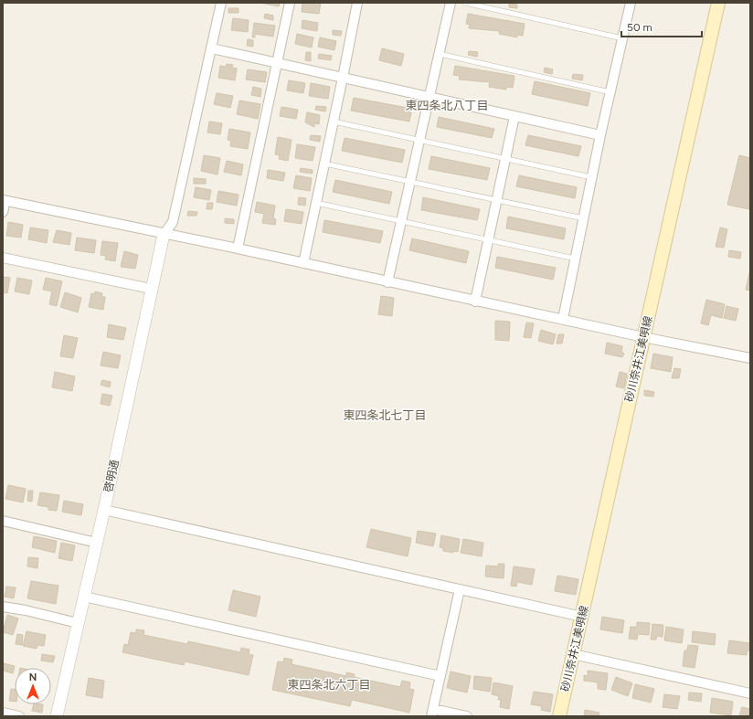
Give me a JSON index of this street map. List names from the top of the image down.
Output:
{
  "streets": {
    "main road": ["砂川奈井江美唄線"],
    "street": ["啓明通"]
  },
  "districts": ["東四条北八丁目", "東四条北七丁目", "東四条北六丁目"],
  "scale_bar": "50 m",
  "north": "top"
}
